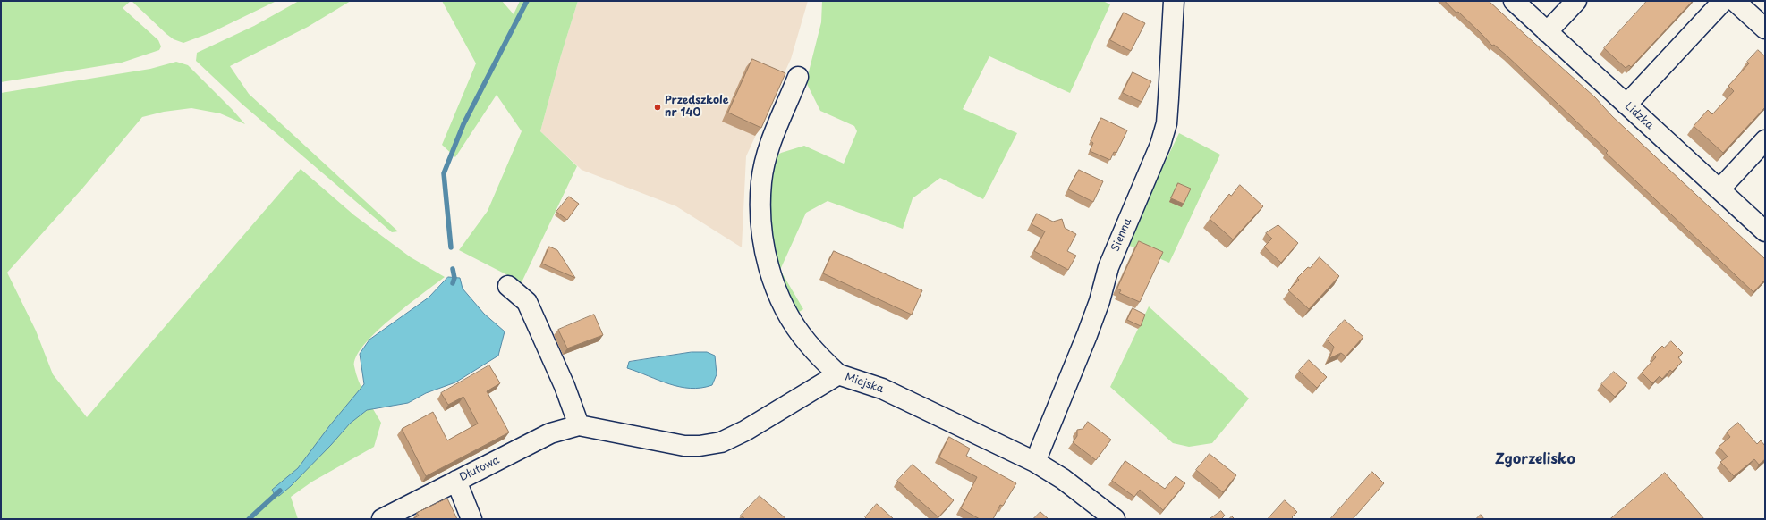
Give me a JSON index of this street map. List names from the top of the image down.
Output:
{
  "streets": {
    "street": [
      "Lidzka",
      "Sienna",
      "Miejska",
      "Dłutowa"
    ]
  },
  "crossings": [
    ["Sienna", "Miejska"],
    ["Miejska", "Dłutowa"]
  ],
  "districts": ["Zgorzelisko"],
  "places": ["Przedszkole nr 140"]
}
